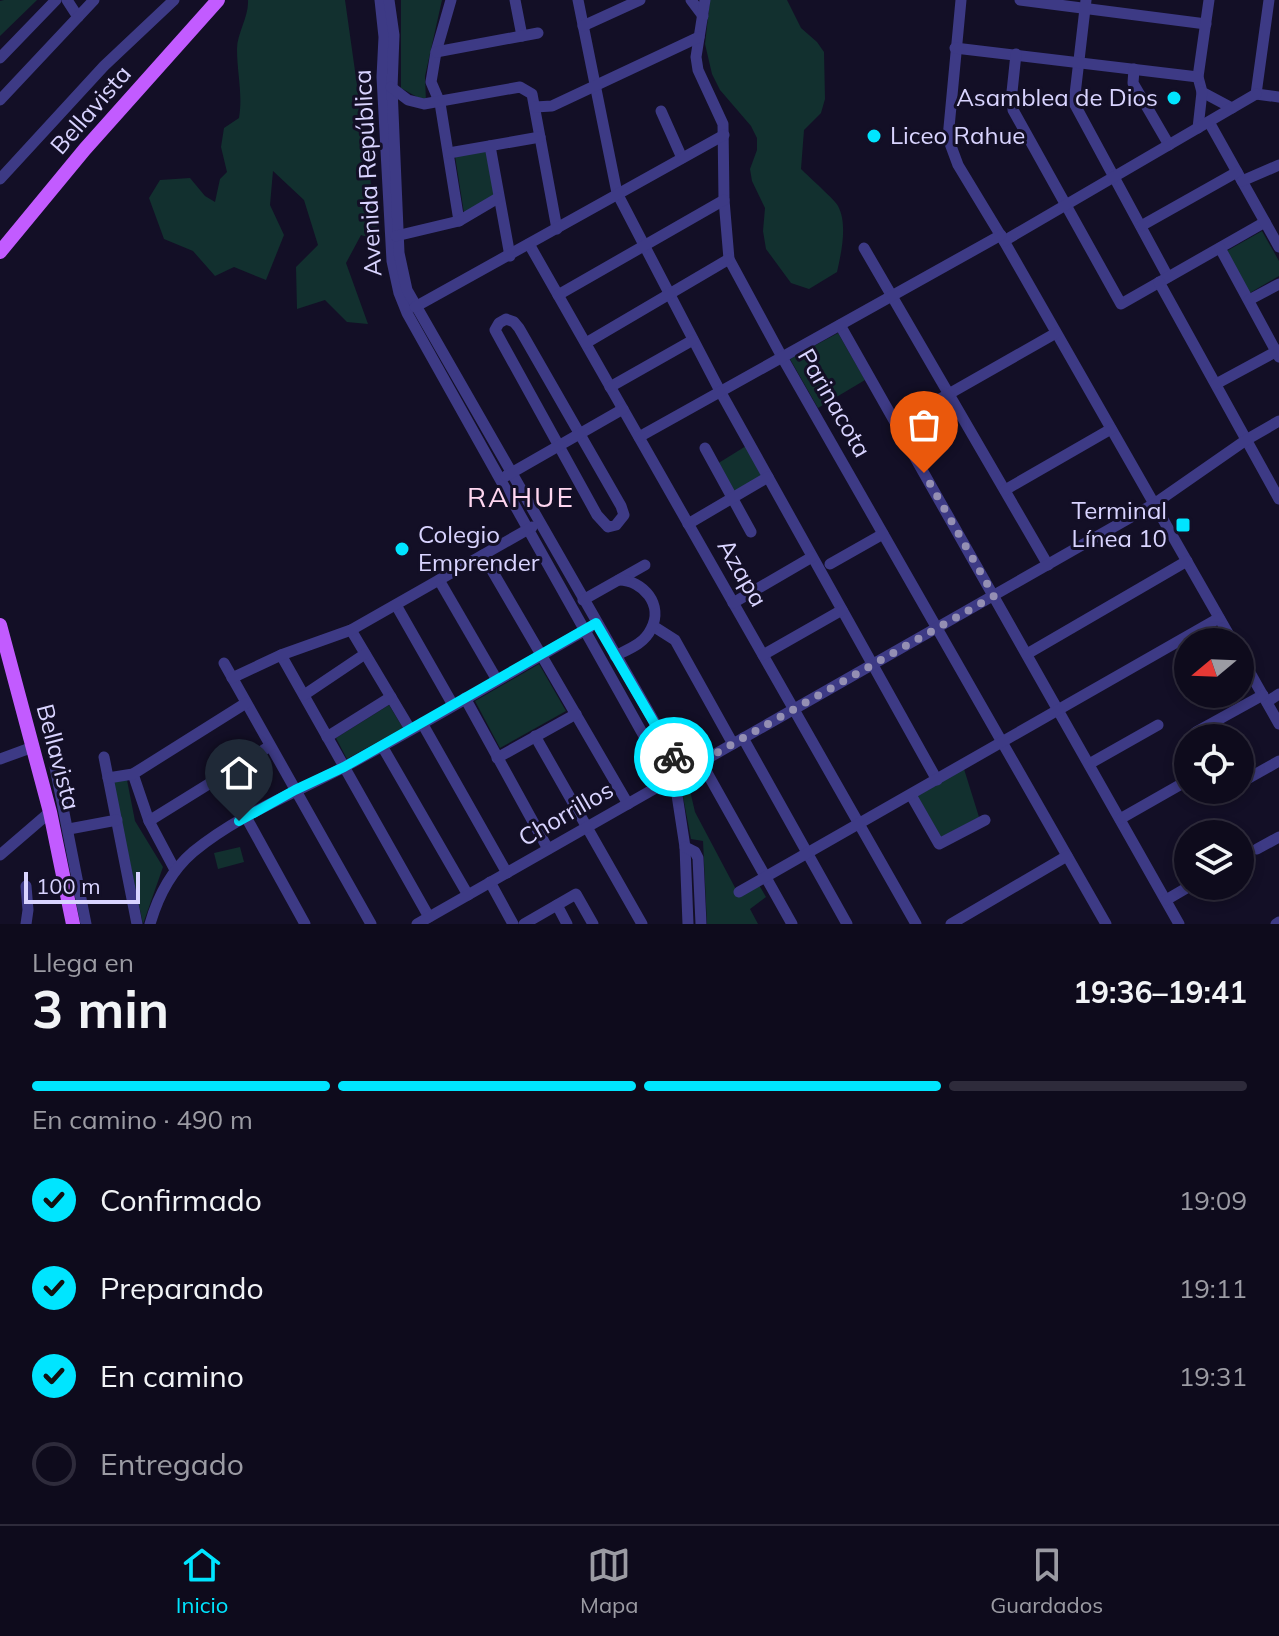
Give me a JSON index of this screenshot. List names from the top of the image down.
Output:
{
  "streets": {
    "main road": ["Bellavista"],
    "street": [
      "Avenida República",
      "Parinacota",
      "Azapa",
      "Chorrillos"
    ]
  },
  "crossings": [
    ["Avenida República", "Chorrillos"],
    ["Parinacota", "Chorrillos"],
    ["Azapa", "Chorrillos"]
  ],
  "districts": ["RAHUE"],
  "places": {
    "other": ["Asamblea de Dios", "Liceo Rahue", "Colegio Emprender"],
    "transit": ["Terminal Línea 10"]
  },
  "scale_bar": "100 m",
  "north": "left",
  "page": {
    "scale": "100 m",
    "heading": ["3 min", "Llega en", "19:36–19:41"],
    "bar": "En camino · 490 m",
    "list": [
      ["Confirmado", "19:09"],
      ["Preparando", "19:11"],
      ["En camino", "19:31"],
      "Entregado"
    ],
    "tabs": ["Inicio", "Mapa", "Guardados"]
  }
}
